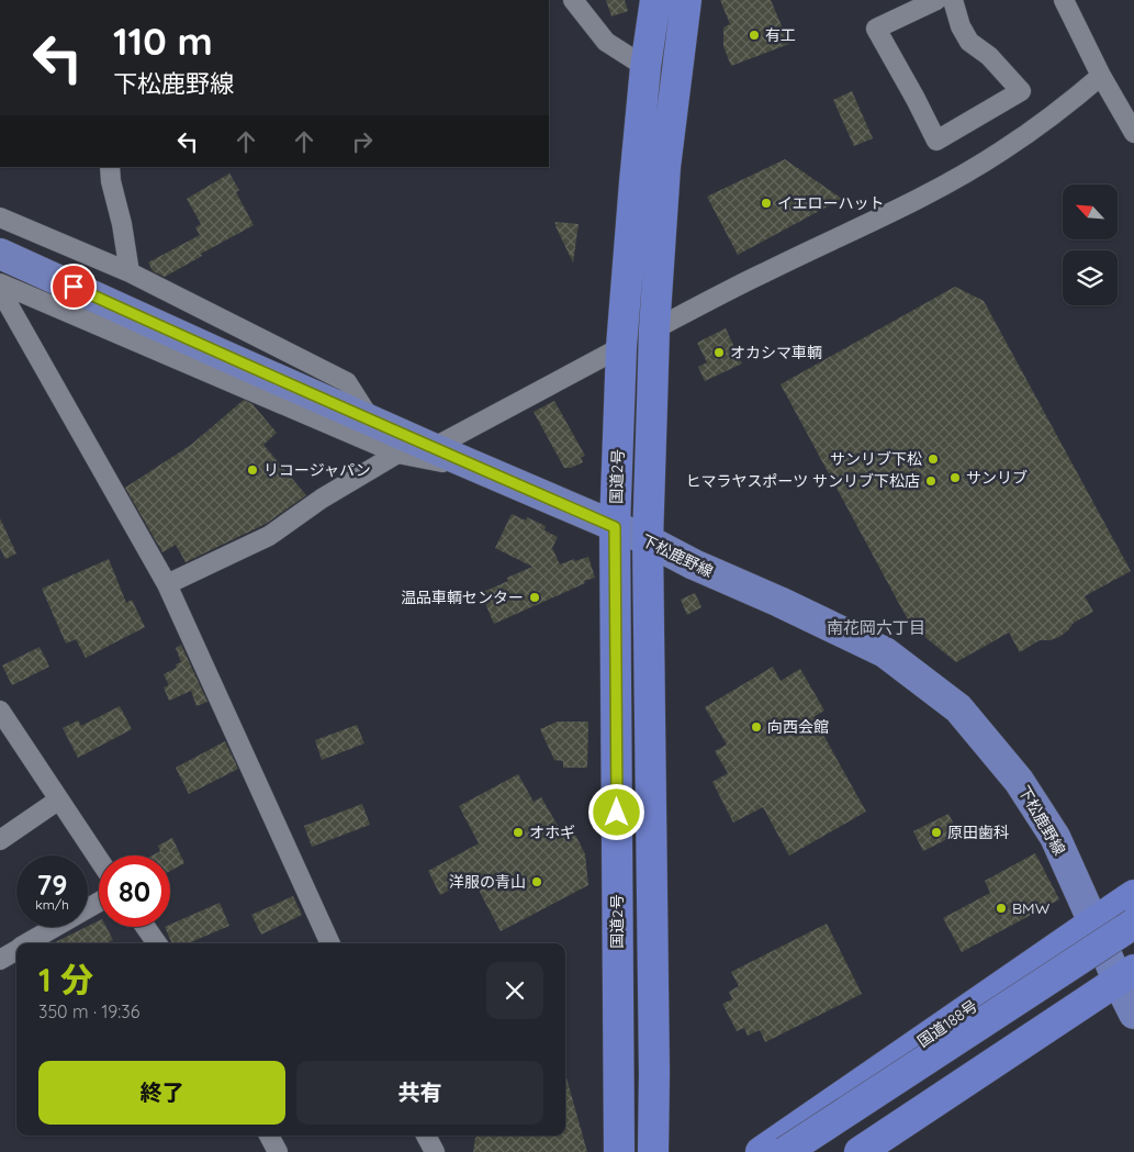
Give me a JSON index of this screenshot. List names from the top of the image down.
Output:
{
  "streets": {
    "highway": ["国道2号", "国道188号"],
    "main road": ["下松鹿野線"]
  },
  "crossings": [
    ["国道2号", "下松鹿野線"],
    ["下松鹿野線", "国道188号"]
  ],
  "districts": ["南花岡六丁目"],
  "places": [
    "有工",
    "イエローハット",
    "オカシマ車輌",
    "サンリブ下松",
    "リコージャパン",
    "サンリブ",
    "ヒマラヤスポーツ サンリブ下松店",
    "温品車輌センター",
    "向西会館",
    "オホギ",
    "原田歯科",
    "洋服の青山",
    "BMW"
  ],
  "north": "top left",
  "page": {
    "turn": ["110 m", "下松鹿野線"],
    "speed": "79 km/h",
    "limit": "80",
    "heading": ["1 分", "350 m · 19:36"],
    "buttons": ["終了", "共有"]
  }
}
